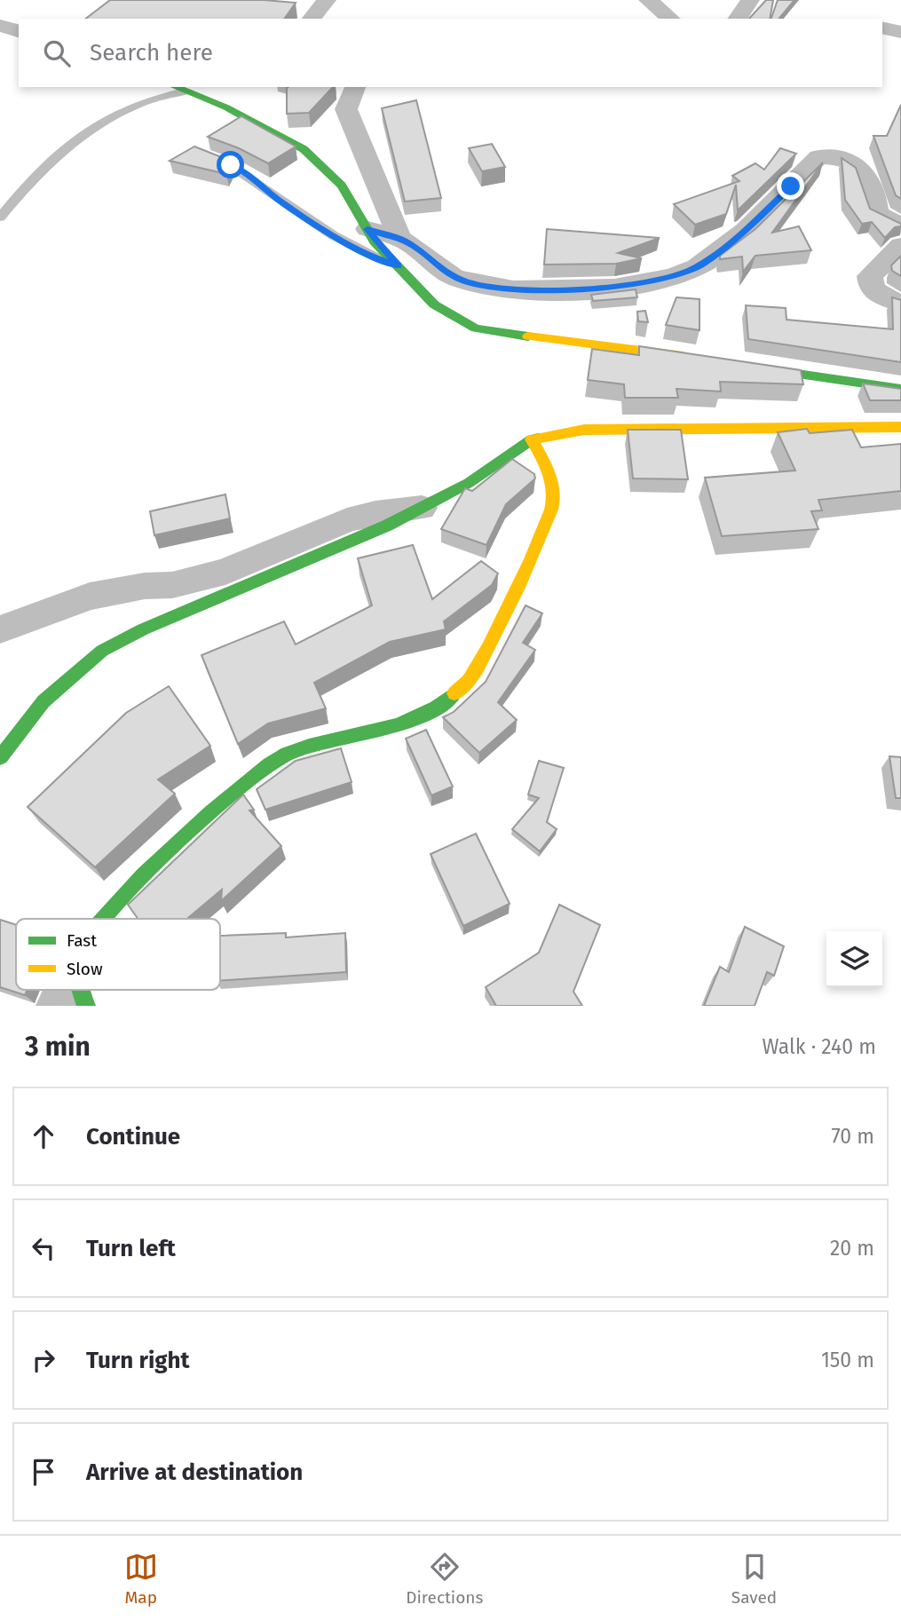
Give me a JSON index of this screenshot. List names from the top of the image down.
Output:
{
  "legend": ["Fast", "Slow"],
  "page": {
    "search": "Search here",
    "heading": ["3 min", "Walk · 240 m"],
    "list": [
      ["Continue", "70 m"],
      ["Turn left", "20 m"],
      ["Turn right", "150 m"],
      "Arrive at destination"
    ],
    "nav": ["Map", "Directions", "Saved"]
  }
}
